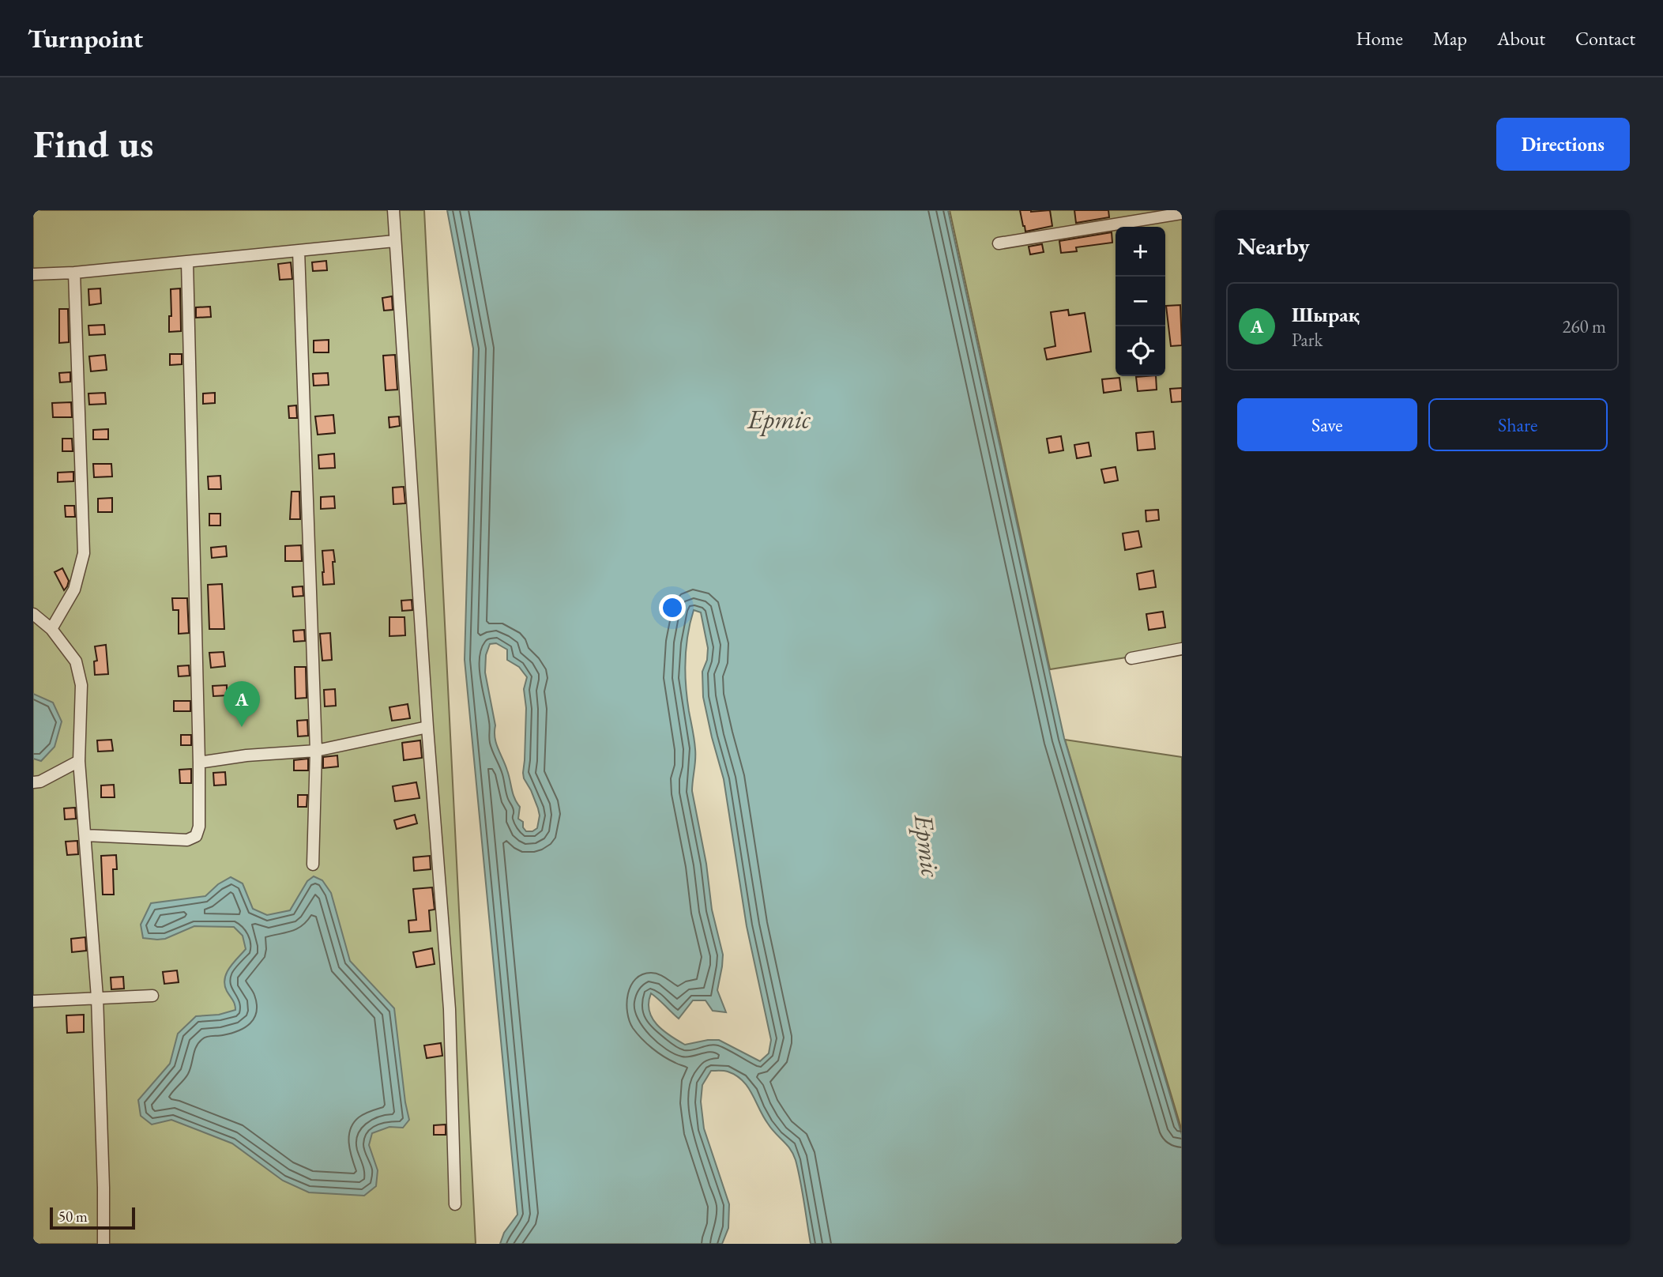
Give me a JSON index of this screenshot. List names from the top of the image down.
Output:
{
  "water": ["Ертіс"],
  "scale_bar": "50 m",
  "page": {
    "header": "Turnpoint",
    "nav": [
      "Home",
      "Map",
      "About",
      "Contact"
    ],
    "buttons": [
      "Directions",
      ["Save", "Share"]
    ],
    "title": "Find us",
    "heading": "Nearby",
    "map_buttons": ["+", "−"],
    "list": [
      {
        "mark": "A",
        "name": "Шырақ",
        "note": "Park",
        "value": "260 m"
      }
    ],
    "pins": "A",
    "scale": "50 m"
  }
}
